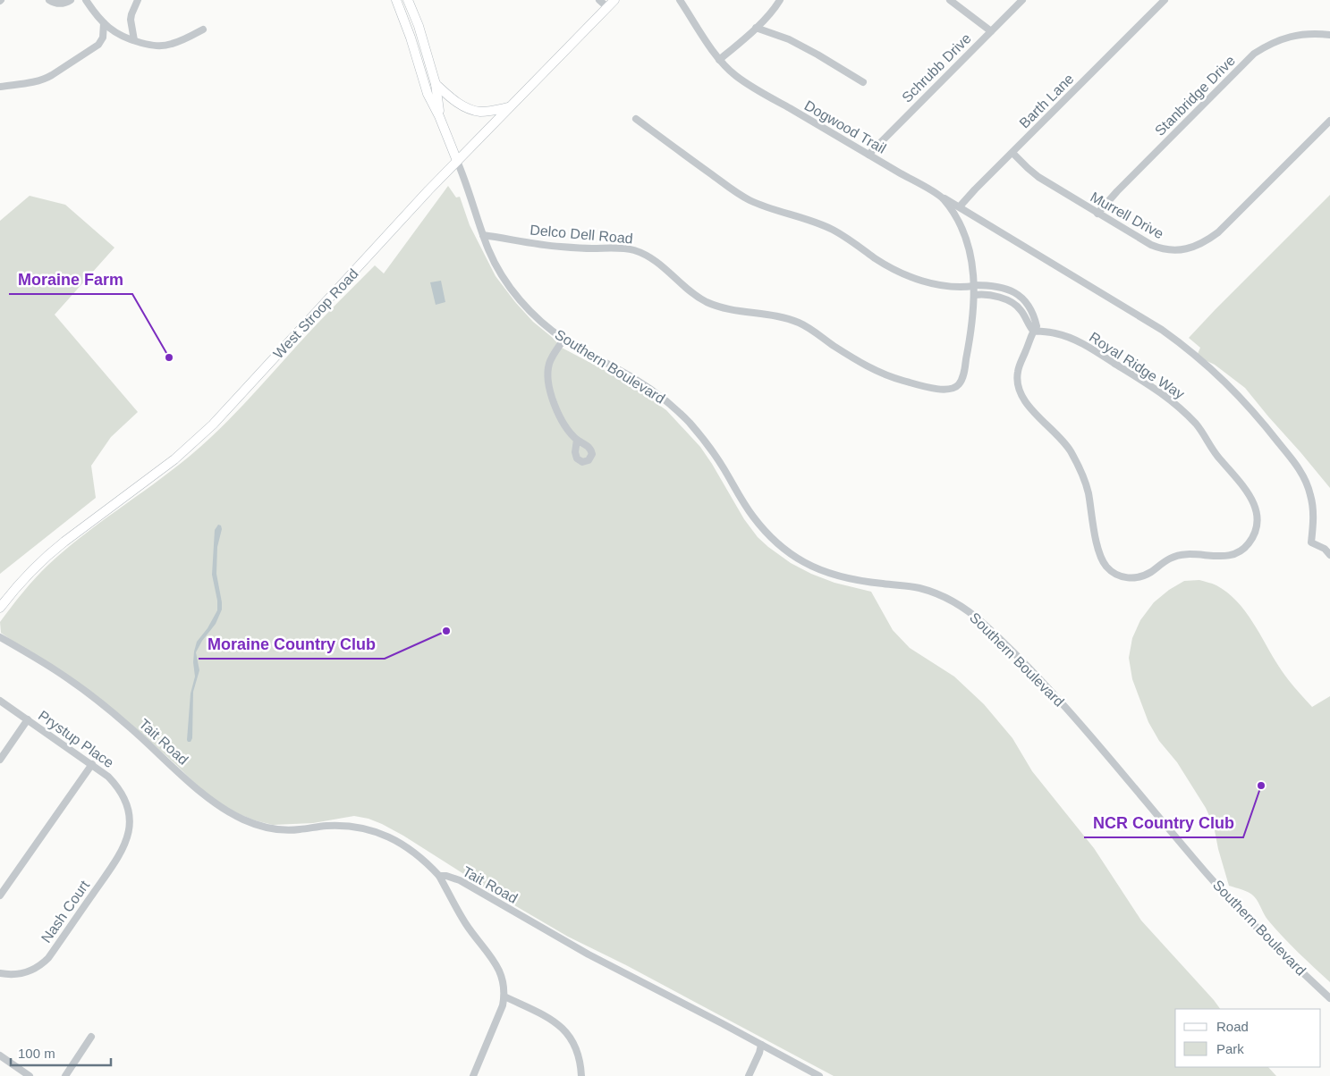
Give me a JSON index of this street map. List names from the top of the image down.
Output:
{
  "streets": {
    "main road": ["West Stroop Road", "Southern Boulevard"],
    "street": [
      "Schrubb Drive",
      "Stanbridge Drive",
      "Barth Lane",
      "Dogwood Trail",
      "Murrell Drive",
      "Delco Dell Road",
      "Royal Ridge Way",
      "Prystup Place",
      "Tait Road",
      "Nash Court"
    ]
  },
  "crossings": [
    ["Schrubb Drive", "Dogwood Trail"],
    ["Stanbridge Drive", "Murrell Drive"],
    ["Barth Lane", "Murrell Drive"],
    ["Dogwood Trail", "Delco Dell Road"],
    ["Delco Dell Road", "Southern Boulevard"],
    ["West Stroop Road", "Southern Boulevard"],
    ["Prystup Place", "Nash Court"]
  ],
  "places": ["Moraine Farm", "Moraine Country Club", "NCR Country Club"],
  "legend": ["Road", "Park"],
  "scale_bar": "100 m"
}
